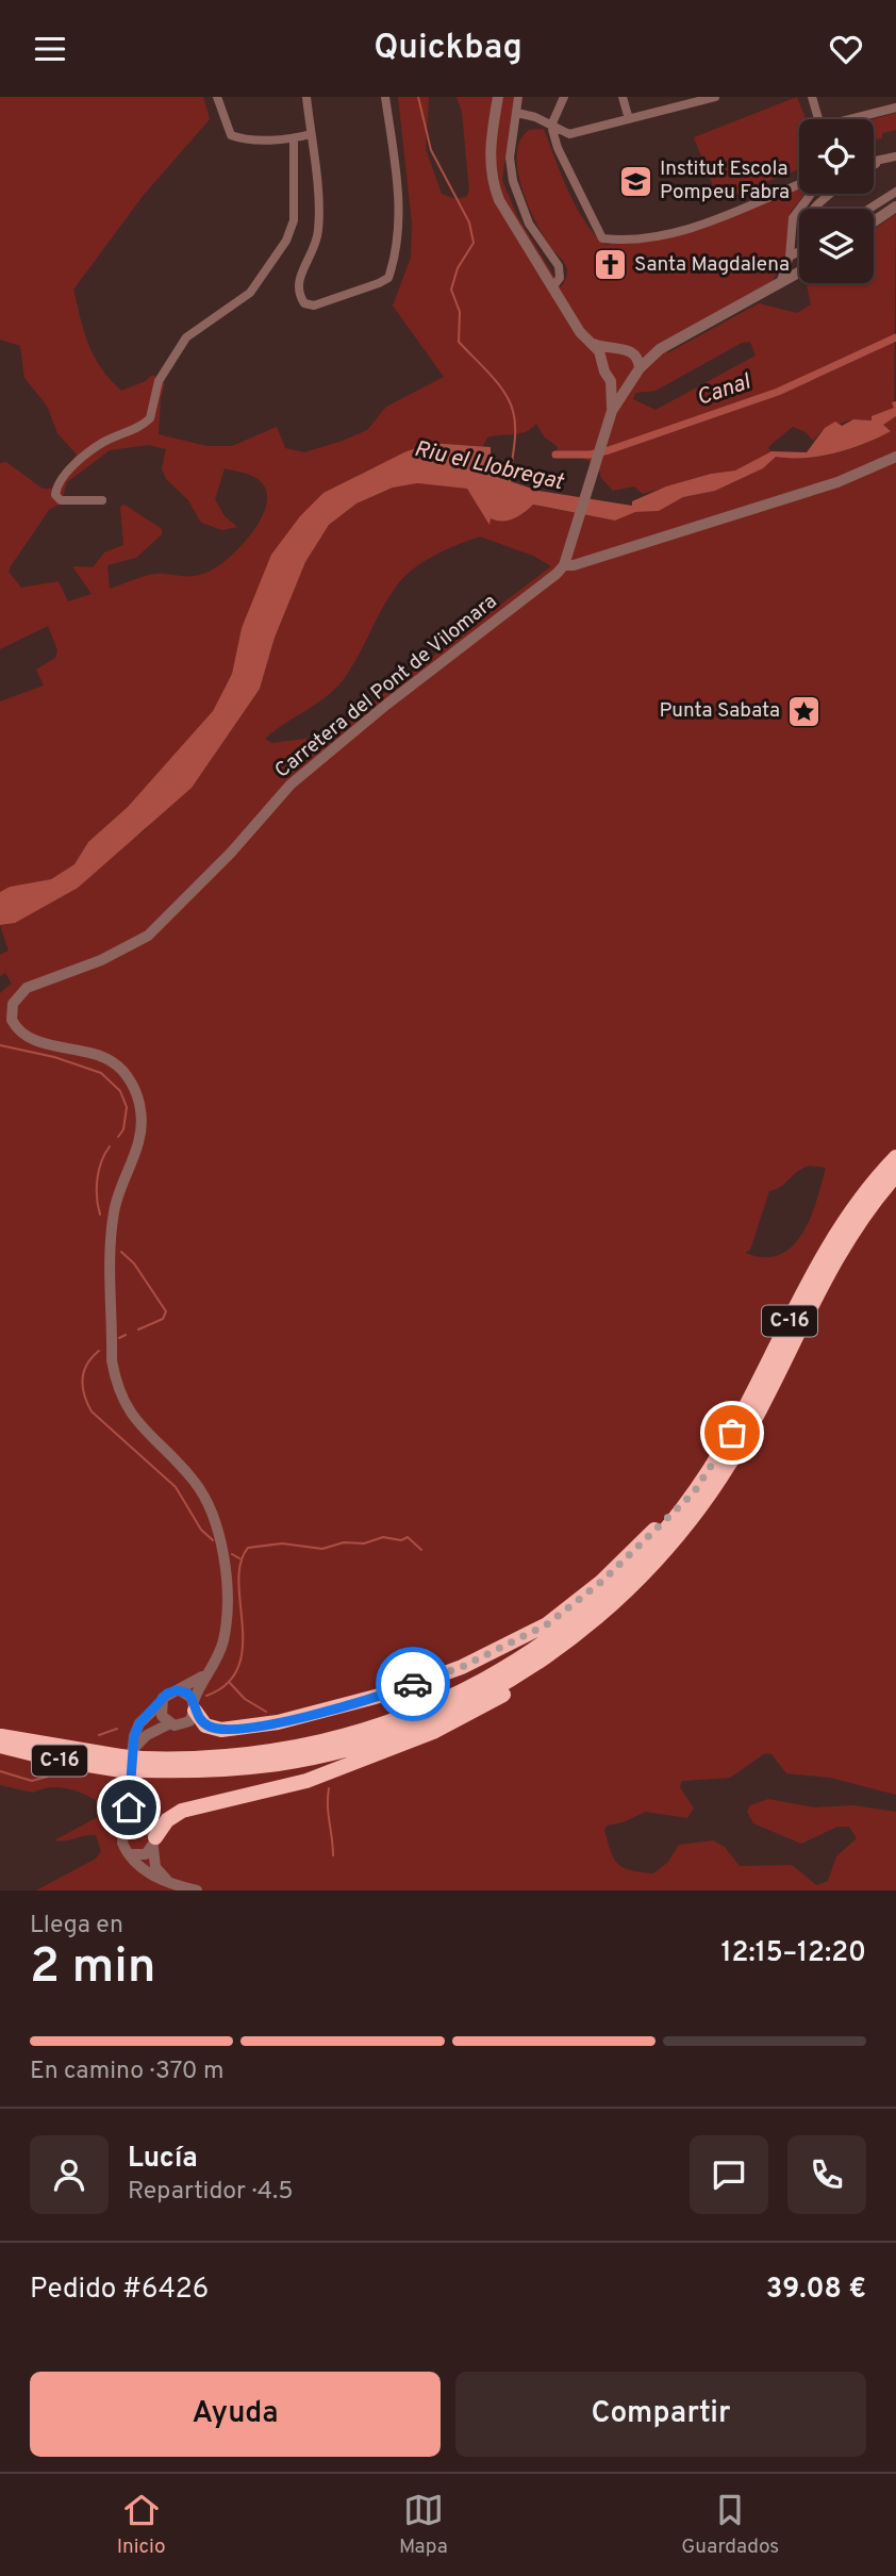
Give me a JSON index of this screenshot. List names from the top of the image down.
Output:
{
  "streets": {
    "highway": ["C-16"],
    "street": ["Carretera del Pont de Vilomara"]
  },
  "water": ["Canal", "Riu el Llobregat"],
  "places": {
    "school or university": ["Institut Escola Pompeu Fabra"],
    "church": ["Santa Magdalena"],
    "place": ["Punta Sabata"]
  },
  "page": {
    "header": "Quickbag",
    "heading": ["2 min", "Llega en", "12:15–12:20"],
    "panel": [
      "Lucía",
      "Repartidor · 4.5",
      "Pedido #6426",
      "39.08 €"
    ],
    "bar": "En camino · 370 m",
    "buttons": ["Ayuda", "Compartir"],
    "tabs": ["Inicio", "Mapa", "Guardados"]
  }
}
